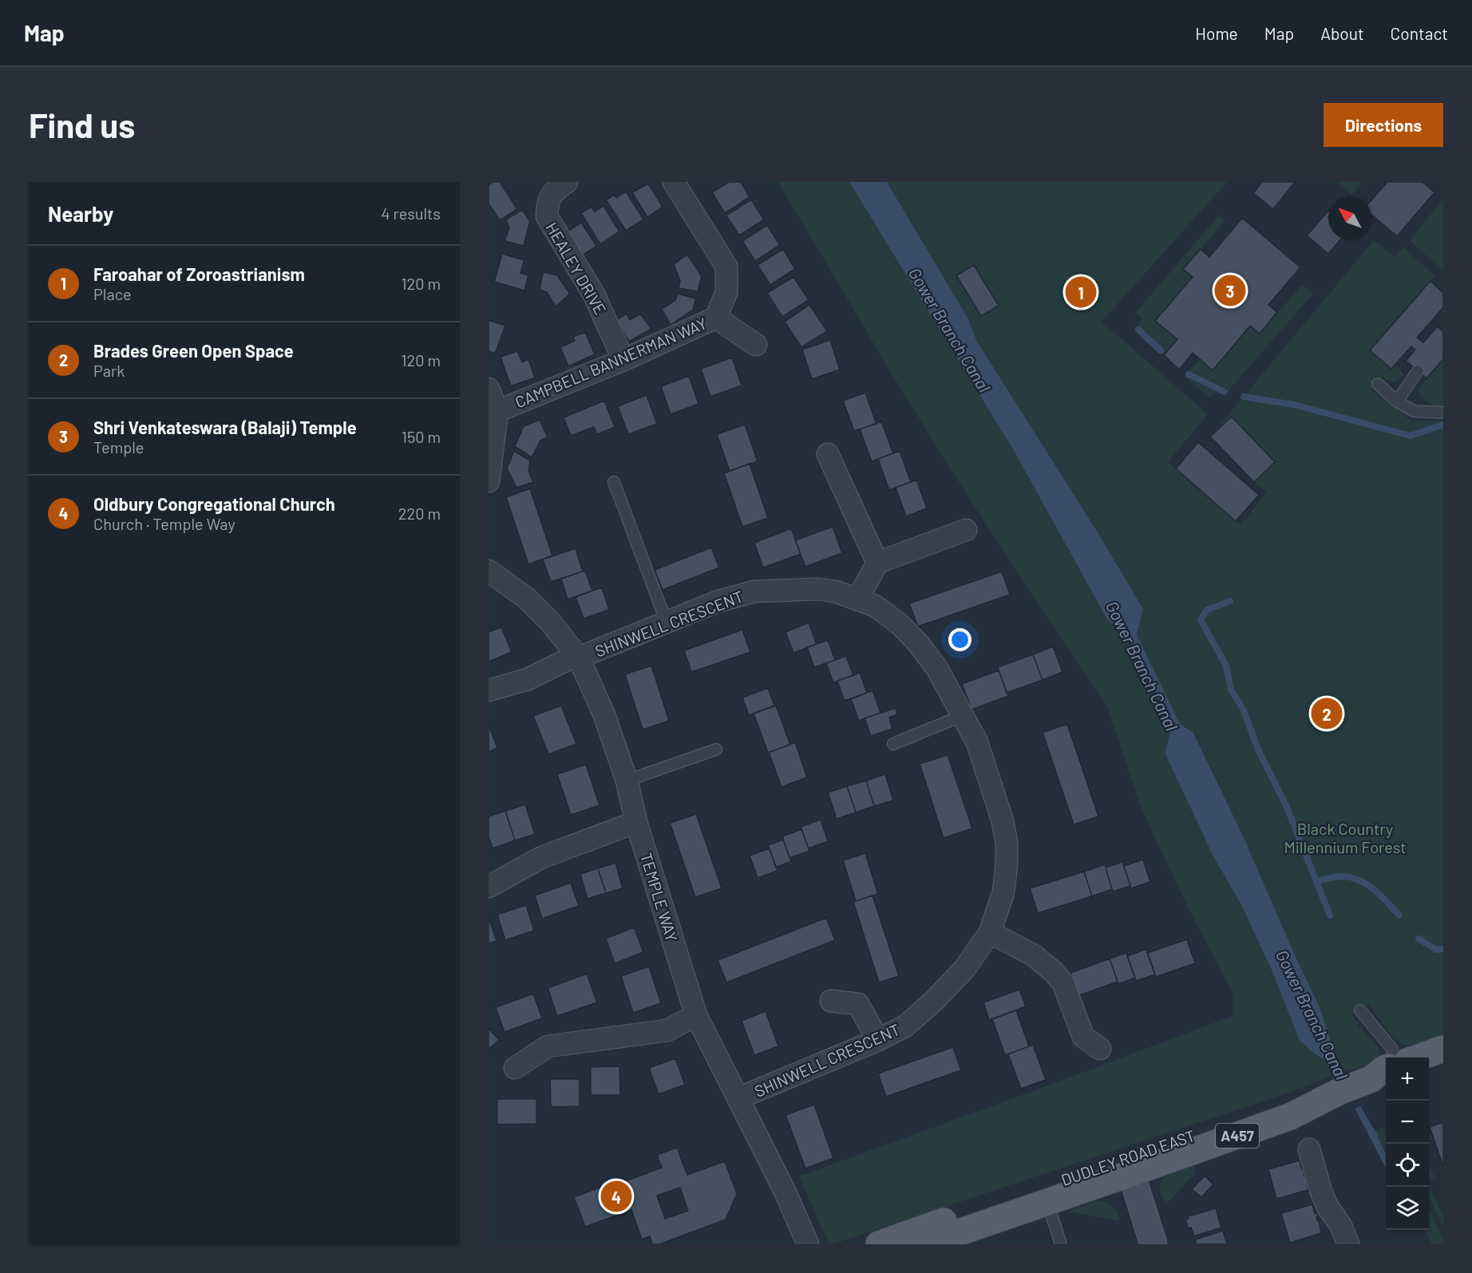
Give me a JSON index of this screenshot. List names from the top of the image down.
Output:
{
  "streets": {
    "main road": ["A457", "DUDLEY ROAD EAST"],
    "street": [
      "HEALEY DRIVE",
      "CAMPBELL BANNERMAN WAY",
      "SHINWELL CRESCENT",
      "TEMPLE WAY"
    ]
  },
  "crossings": [
    ["HEALEY DRIVE", "CAMPBELL BANNERMAN WAY"],
    ["SHINWELL CRESCENT", "TEMPLE WAY"]
  ],
  "water": ["Gower Branch Canal"],
  "parks": ["Black Country Millennium Forest"],
  "north": "top left",
  "page": {
    "header": "Map",
    "nav": [
      "Home",
      "Map",
      "About",
      "Contact"
    ],
    "buttons": "Directions",
    "title": "Find us",
    "heading": ["Nearby", "4 results"],
    "list": [
      {
        "mark": "1",
        "name": "Faroahar of Zoroastrianism",
        "note": "Place",
        "value": "120 m"
      },
      {
        "mark": "2",
        "name": "Brades Green Open Space",
        "note": "Park",
        "value": "120 m"
      },
      {
        "mark": "3",
        "name": "Shri Venkateswara (Balaji) Temple",
        "note": "Temple",
        "value": "150 m"
      },
      {
        "mark": "4",
        "name": "Oldbury Congregational Church",
        "note": "Church · Temple Way",
        "value": "220 m"
      }
    ],
    "pins": [
      "3",
      "1",
      "2",
      "4"
    ],
    "map_buttons": ["+", "−"]
  }
}
